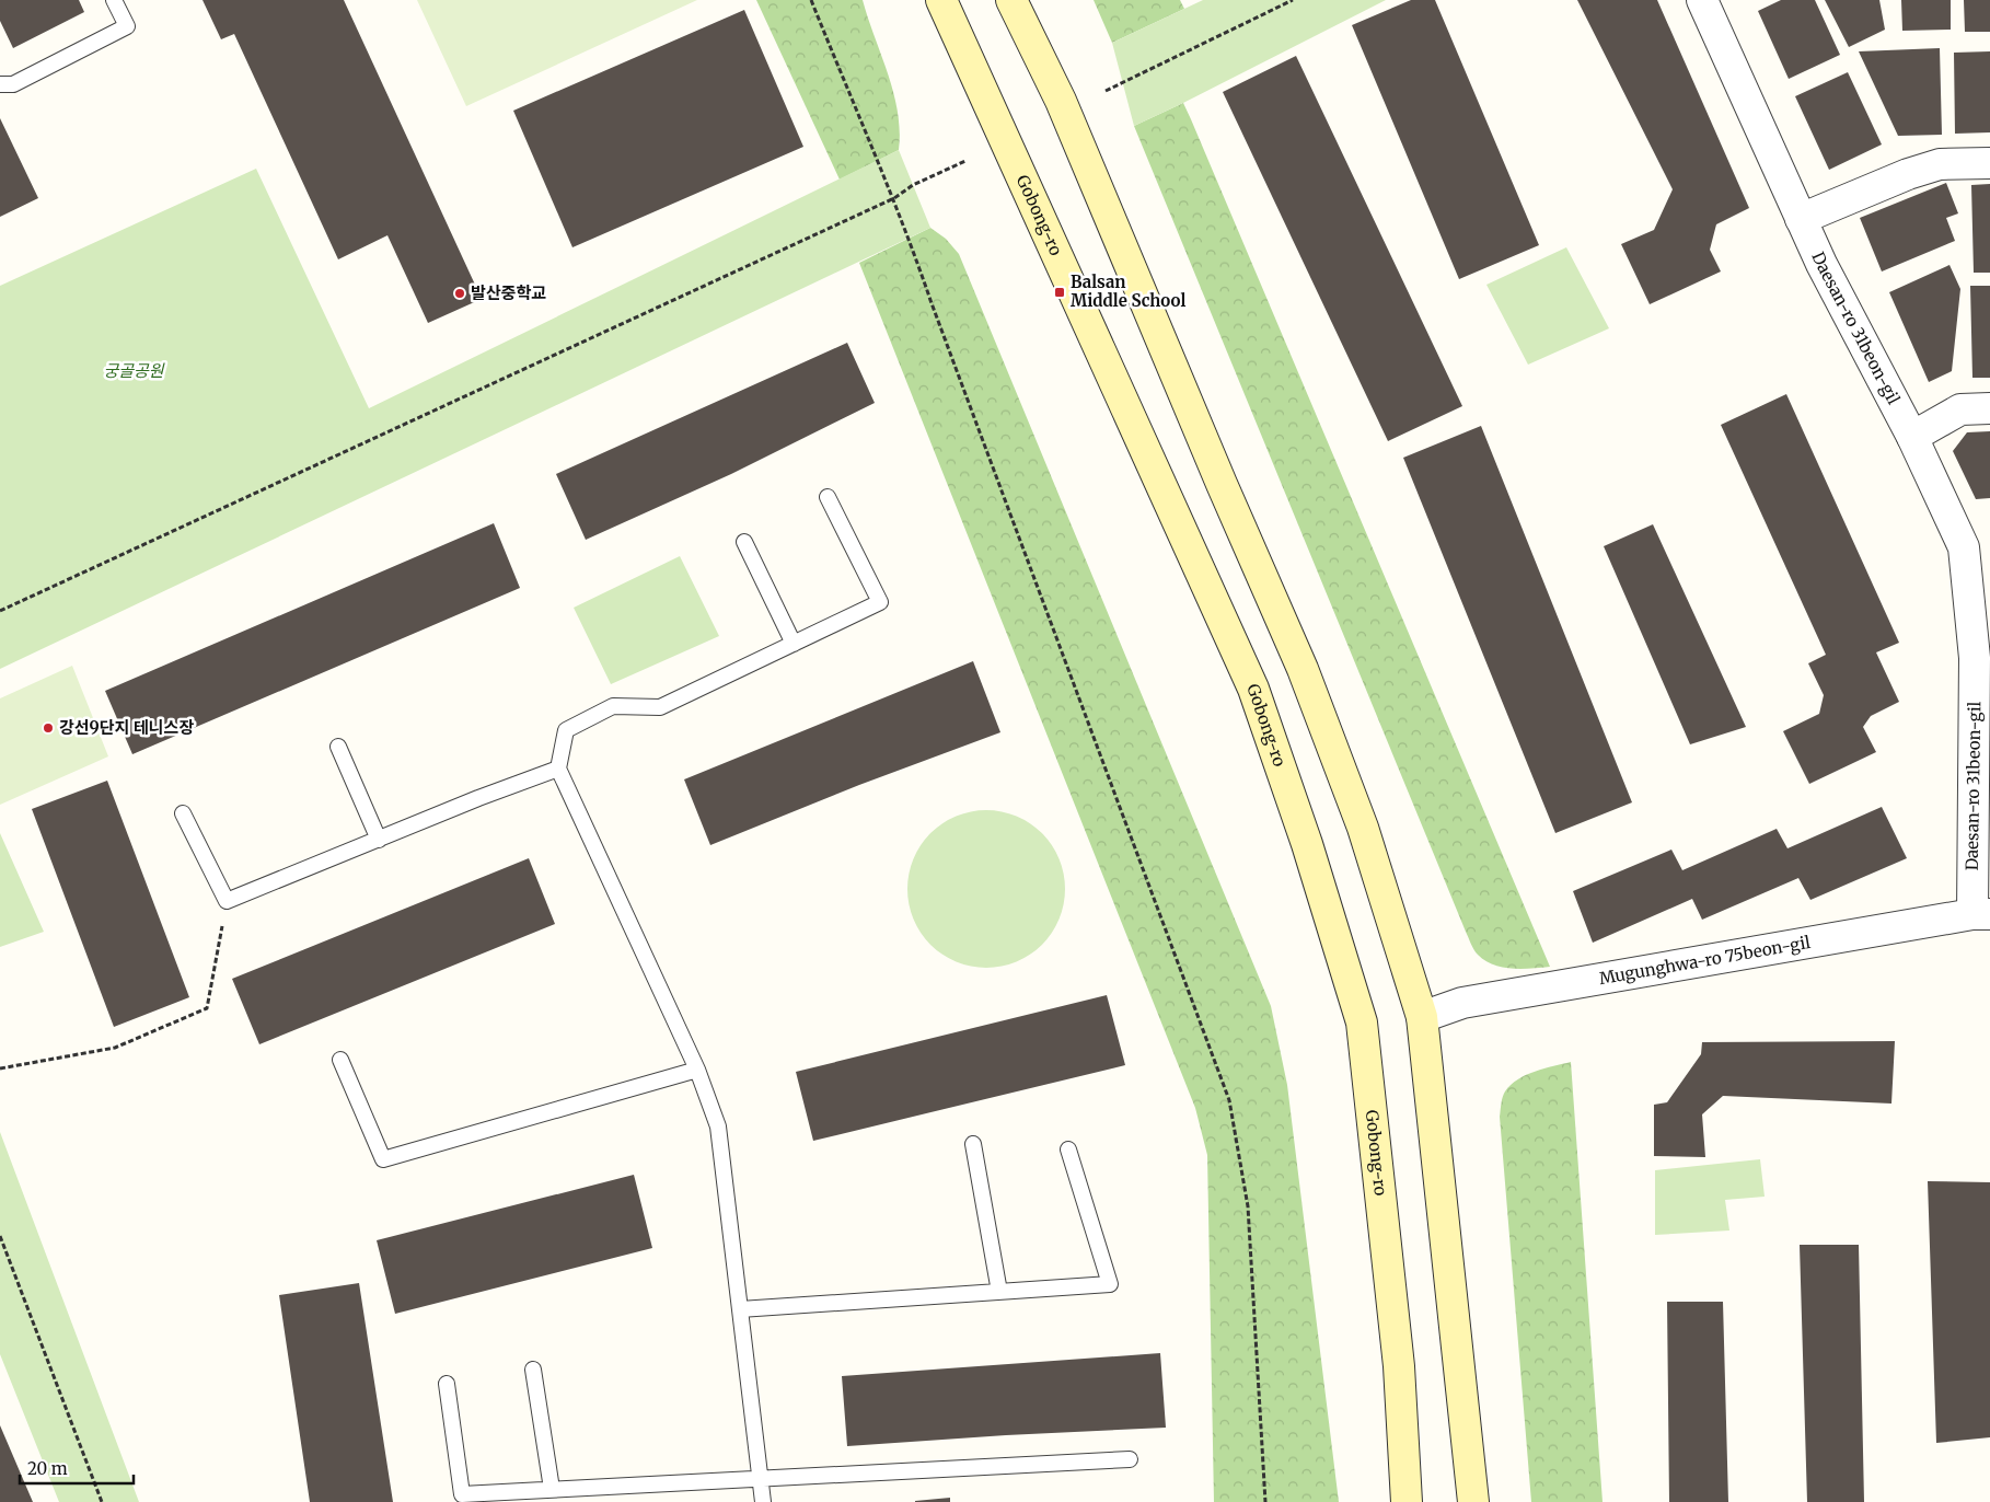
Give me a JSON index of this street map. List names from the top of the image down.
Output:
{
  "streets": {
    "main road": ["Gobong-ro"],
    "street": ["Daesan-ro 31beon-gil", "Mugunghwa-ro 75beon-gil"]
  },
  "crossings": [
    ["Daesan-ro 31beon-gil", "Mugunghwa-ro 75beon-gil"]
  ],
  "parks": ["궁골공원"],
  "places": {
    "transit": ["Balsan Middle School"],
    "other": ["발산중학교", "강선9단지 테니스장"]
  },
  "scale_bar": "20 m"
}
